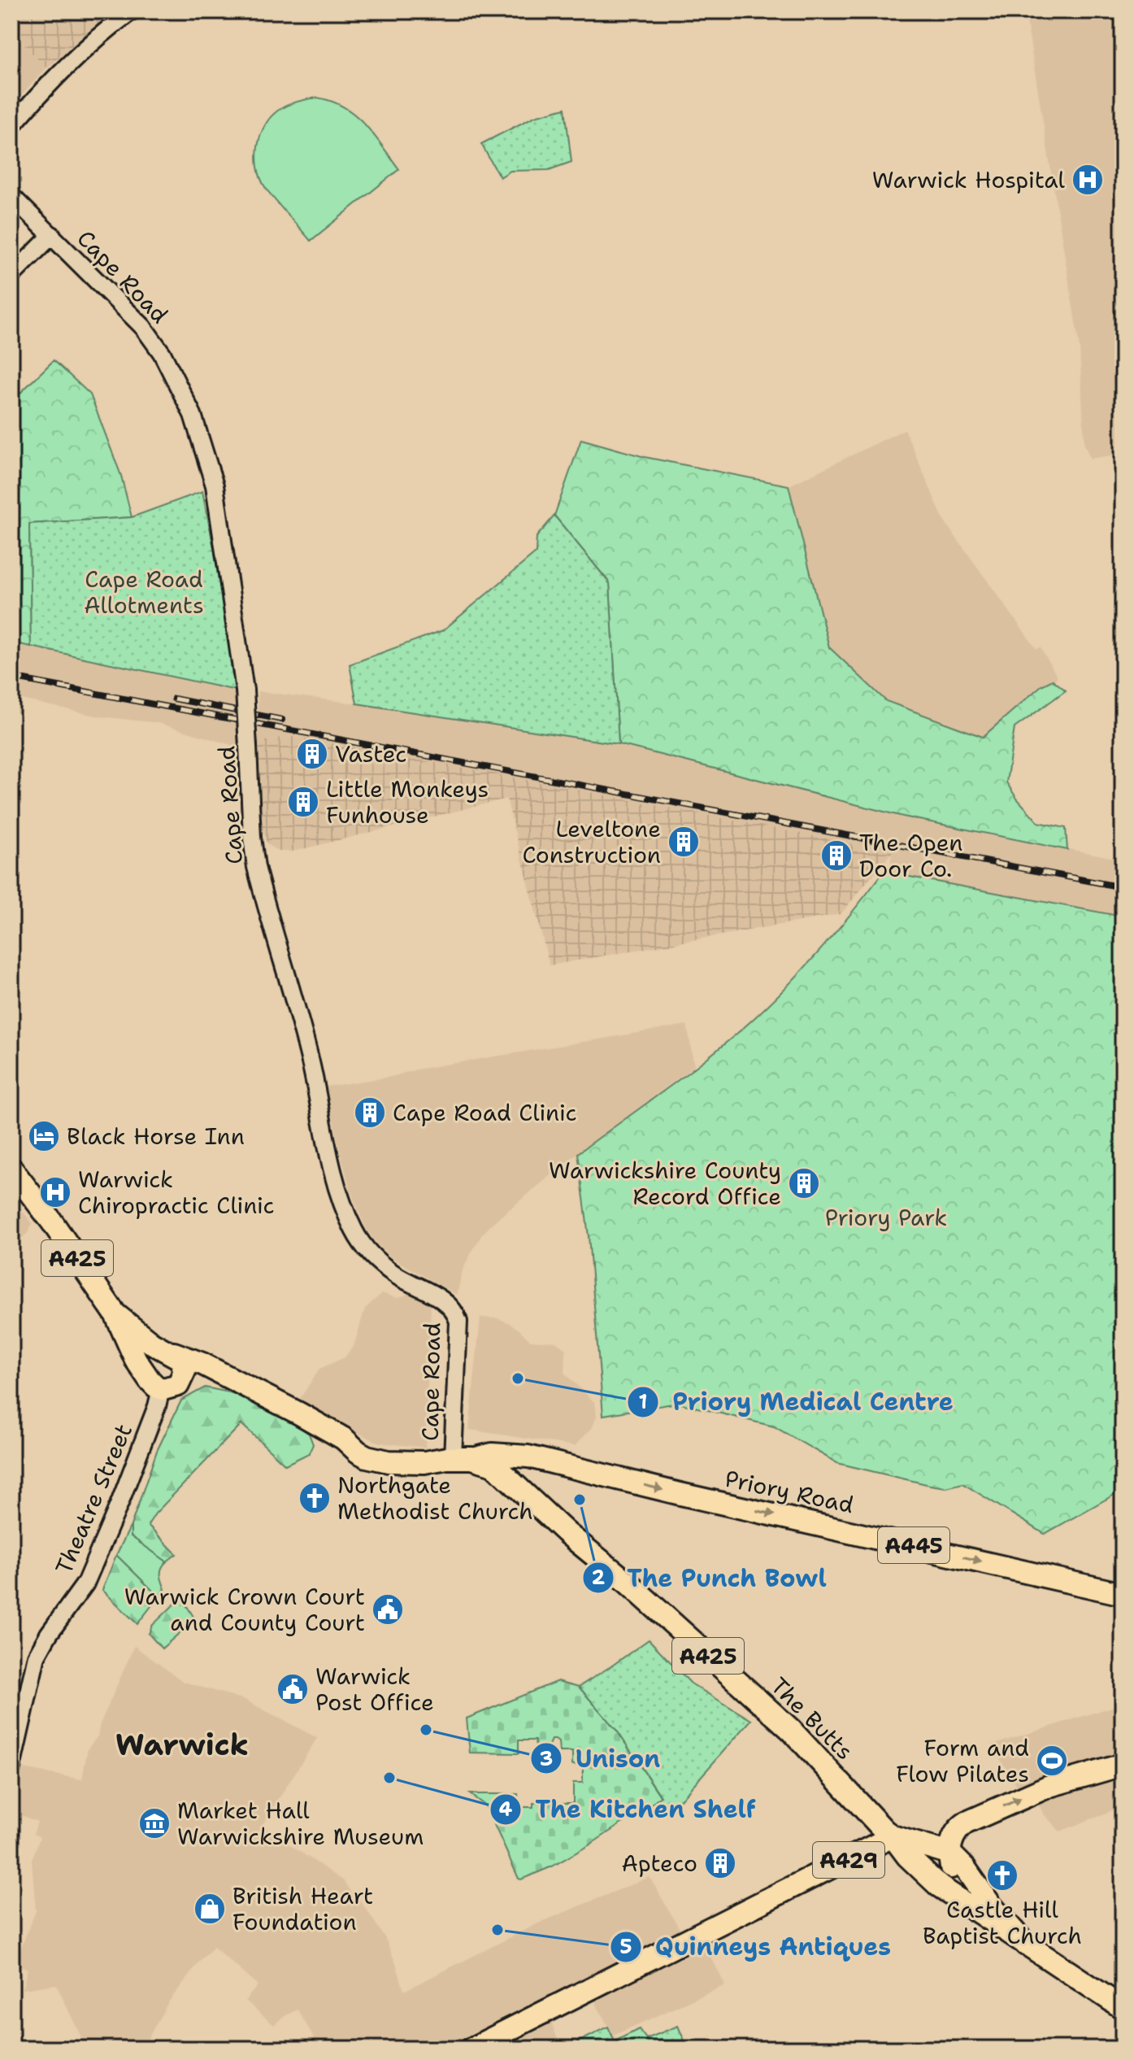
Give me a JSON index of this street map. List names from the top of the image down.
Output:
{
  "streets": {
    "main road": [
      "A425",
      "Priory Road",
      "A445",
      "The Butts",
      "A429"
    ],
    "street": ["Cape Road", "Theatre Street"]
  },
  "crossings": [
    ["Cape Road", "A425"],
    ["Cape Road", "A445"],
    ["A425", "Theatre Street"],
    ["A425", "A445"],
    ["A425", "The Butts"],
    ["A425", "A429"],
    ["Priory Road", "A445"],
    ["The Butts", "A429"]
  ],
  "one_way": ["Priory Road"],
  "districts": ["Warwick"],
  "parks": ["Cape Road Allotments", "Priory Park"],
  "places": {
    "hospital": ["Warwick Hospital", "Warwick Chiropractic Clinic"],
    "building": [
      "Vastec",
      "Little Monkeys Funhouse",
      "Leveltone Construction",
      "The Open Door Co.",
      "Cape Road Clinic",
      "Warwickshire County Record Office",
      "Apteco"
    ],
    "hotel": ["Black Horse Inn"],
    "other": [
      "Priory Medical Centre",
      "The Punch Bowl",
      "Unison",
      "The Kitchen Shelf",
      "Quinneys Antiques"
    ],
    "church": ["Northgate Methodist Church", "Castle Hill Baptist Church"],
    "public building": ["Warwick Crown Court and County Court", "Warwick Post Office"],
    "sports": ["Form and Flow Pilates"],
    "museum": ["Market Hall Warwickshire Museum"],
    "shop": ["British Heart Foundation"]
  }
}
